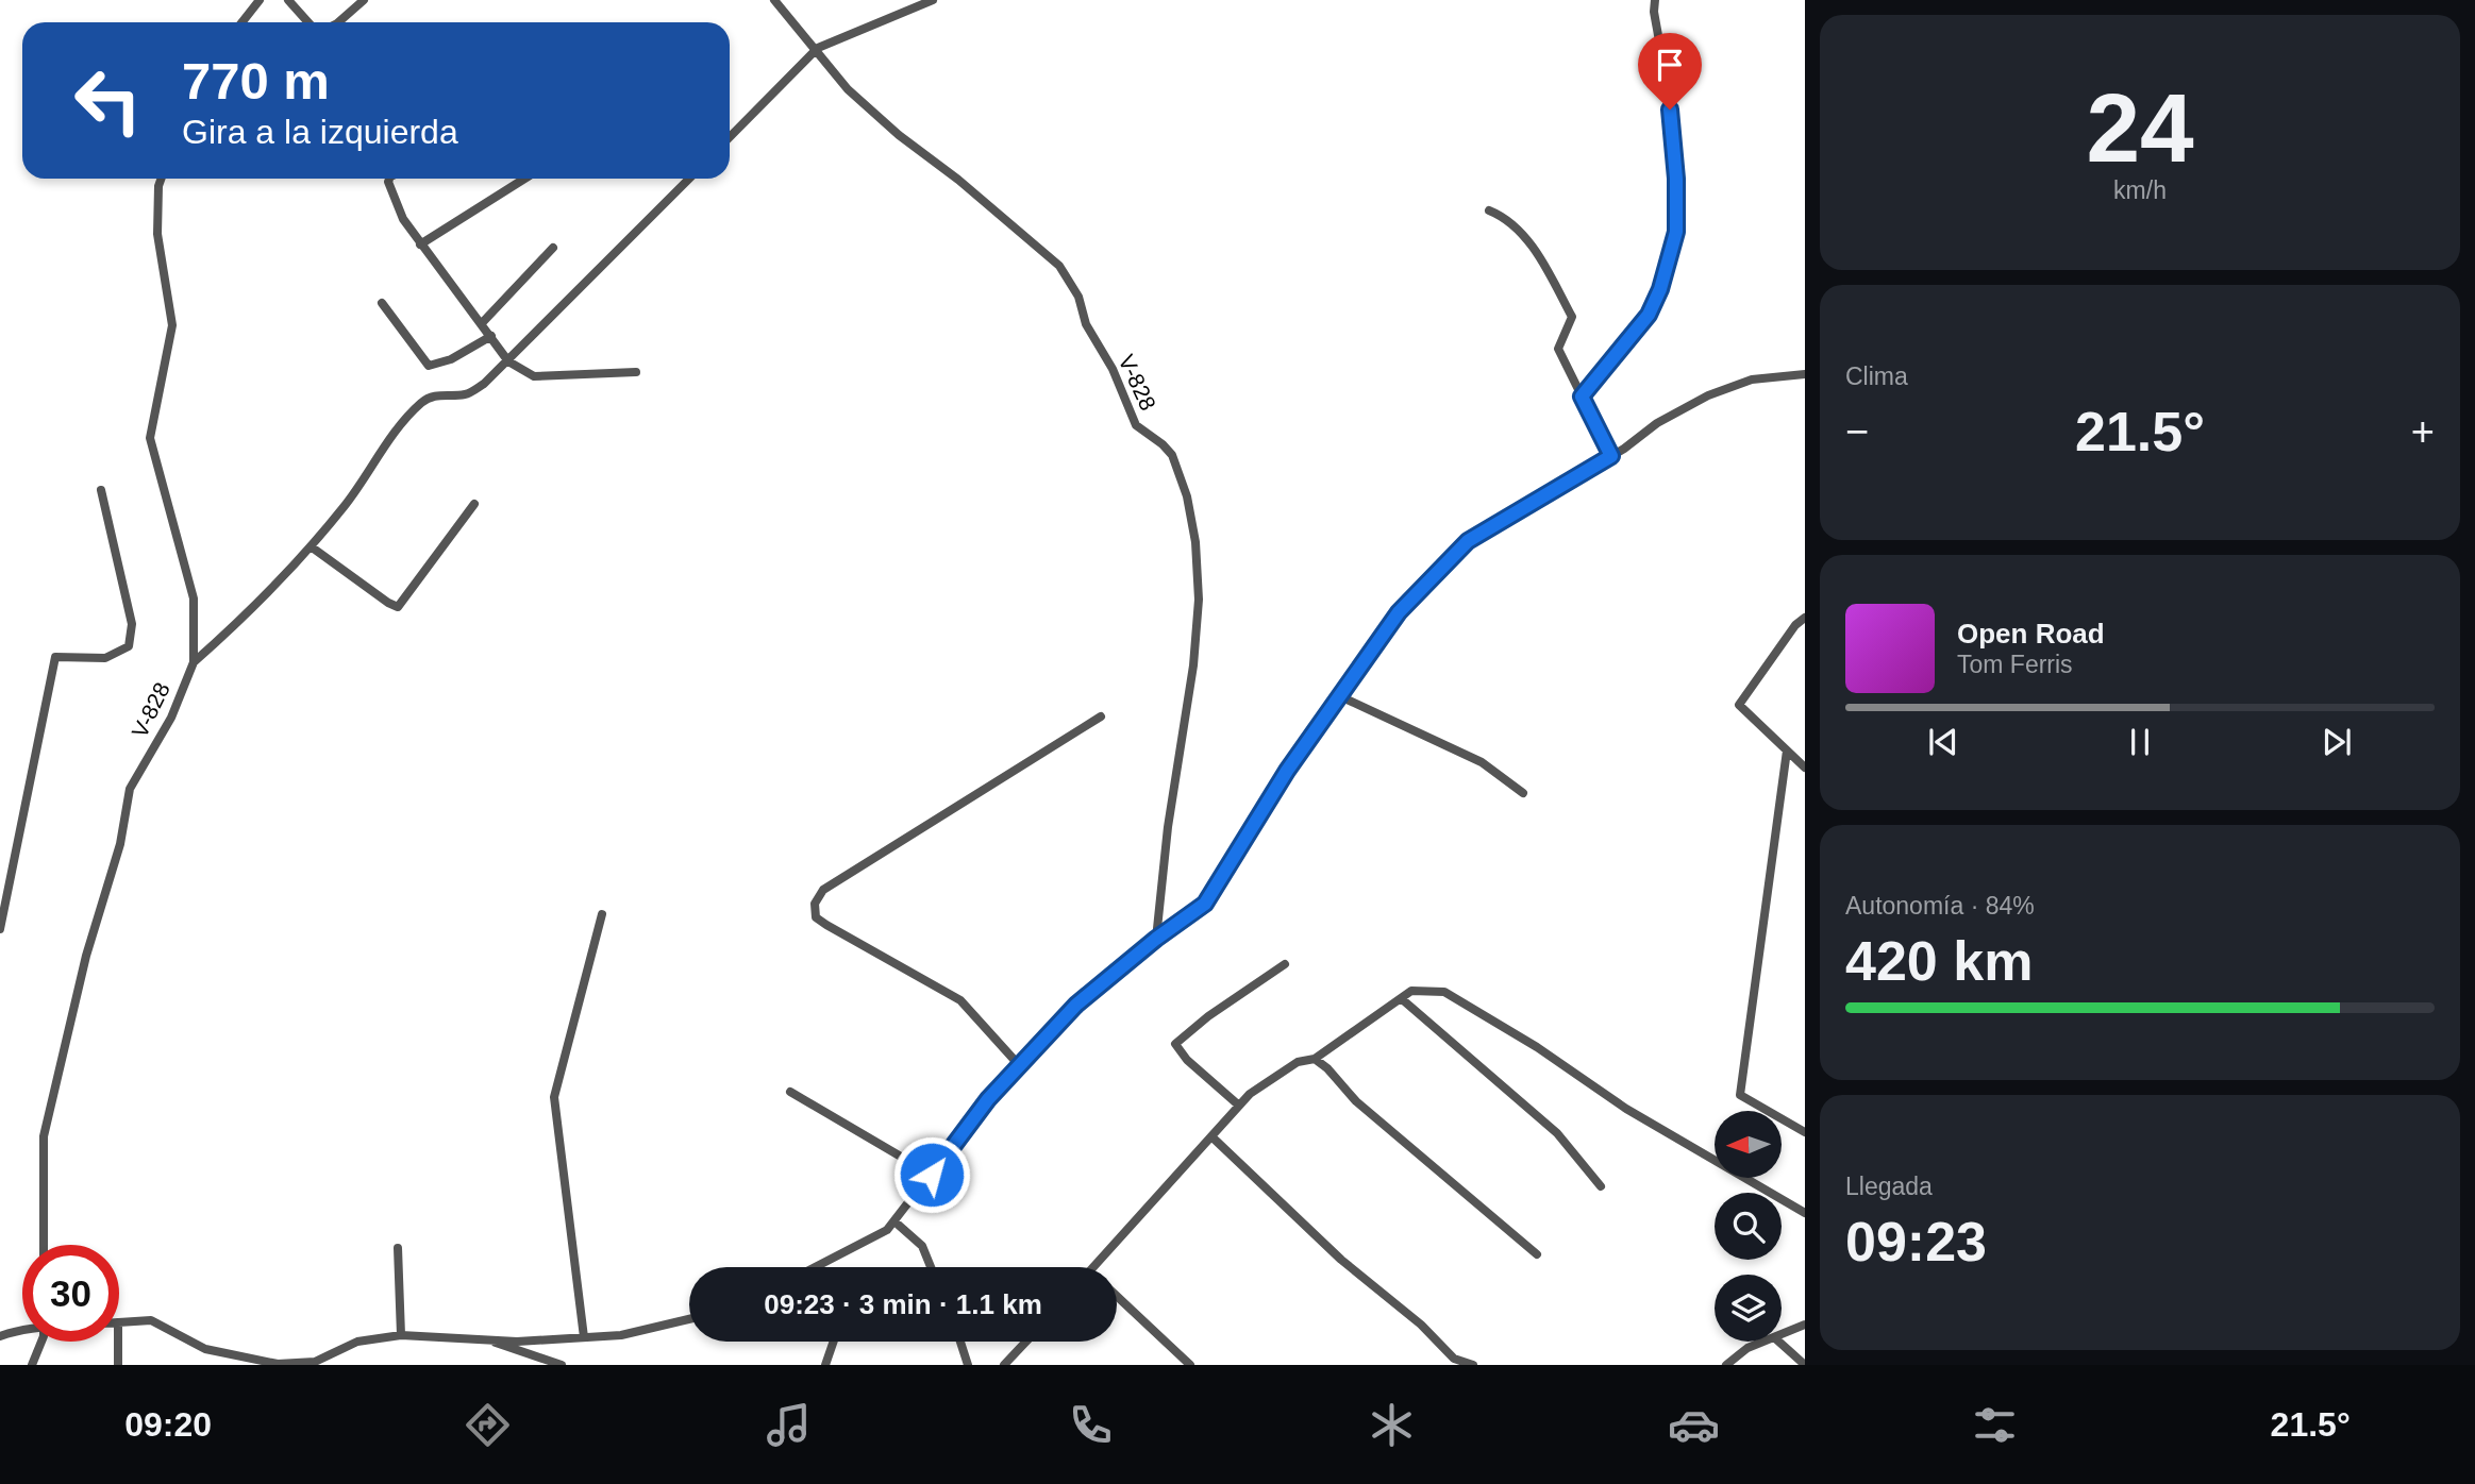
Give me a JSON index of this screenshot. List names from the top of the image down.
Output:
{
  "streets": {
    "street": ["V-828"]
  },
  "north": "left",
  "page": {
    "tile": [
      ["24", "km/h"],
      "Clima",
      ["Autonomía · 84%", "420 km"],
      ["Llegada", "09:23"]
    ],
    "turn": ["770 m", "Gira a la izquierda"],
    "heat": ["−", "21.5°", "+"],
    "song": ["Open Road", "Tom Ferris"],
    "limit": "30",
    "trip": "09:23 · 3 min · 1.1 km",
    "tabs": ["09:20", "21.5°"]
  }
}
